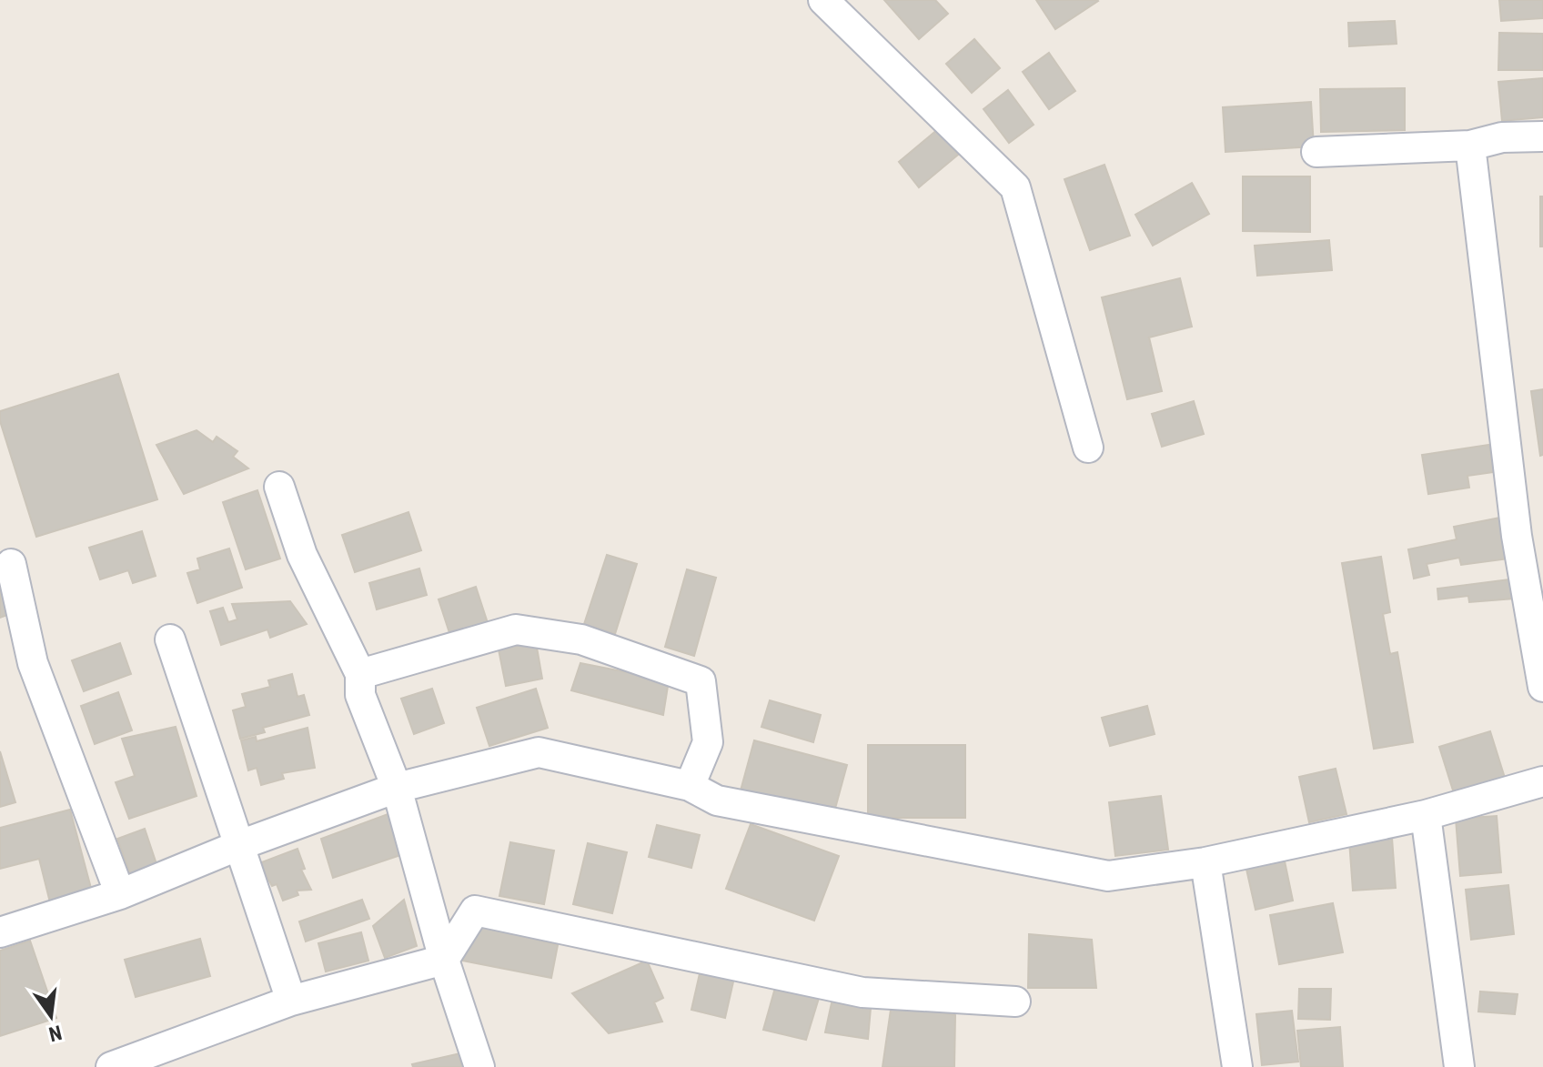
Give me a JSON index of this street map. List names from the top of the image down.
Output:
{
  "north": "bottom"
}
